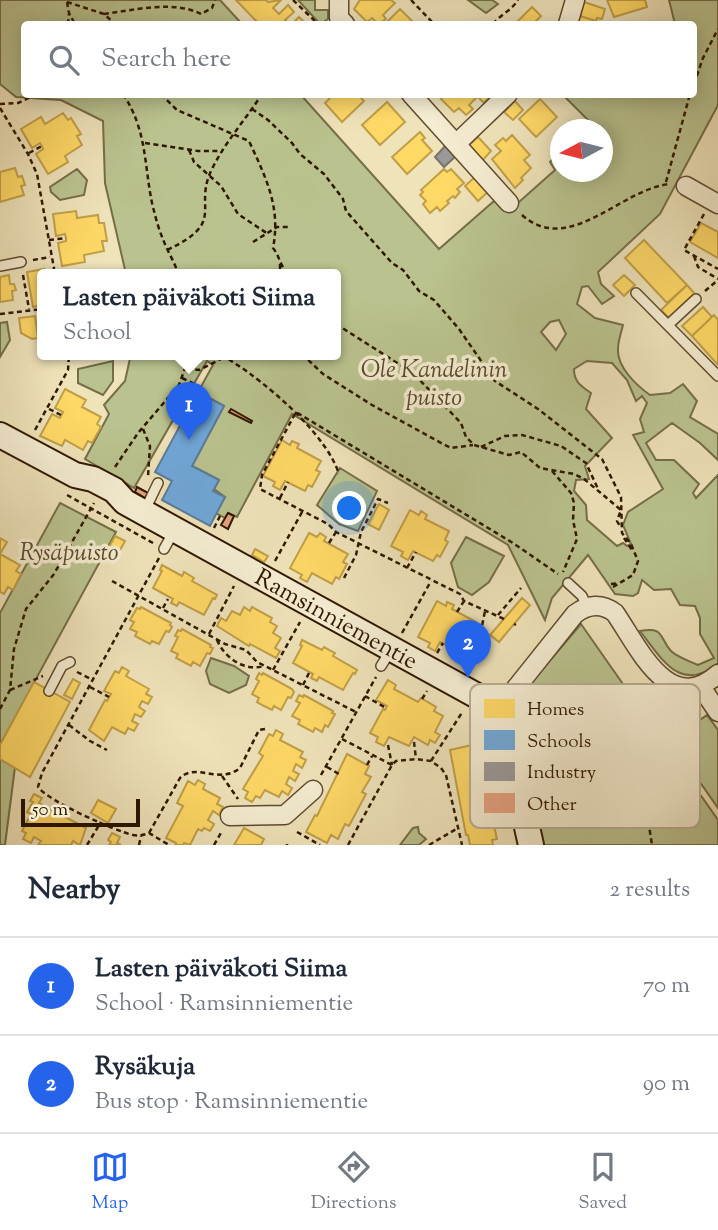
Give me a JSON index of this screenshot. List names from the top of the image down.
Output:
{
  "streets": {
    "street": ["Ramsinniementie"]
  },
  "parks": ["Ole Kandelinin puisto", "Rysäpuisto"],
  "legend": [
    "Homes",
    "Schools",
    "Industry",
    "Other"
  ],
  "scale_bar": "50 m",
  "north": "left",
  "page": {
    "search": "Search here",
    "popup": ["Lasten päiväkoti Siima", "School"],
    "pins": ["1", "2"],
    "scale": "50 m",
    "heading": ["Nearby", "2 results"],
    "list": [
      {
        "mark": "1",
        "name": "Lasten päiväkoti Siima",
        "note": "School · Ramsinniementie",
        "value": "70 m"
      },
      {
        "mark": "2",
        "name": "Rysäkuja",
        "note": "Bus stop · Ramsinniementie",
        "value": "90 m"
      }
    ],
    "nav": ["Map", "Directions", "Saved"]
  }
}
